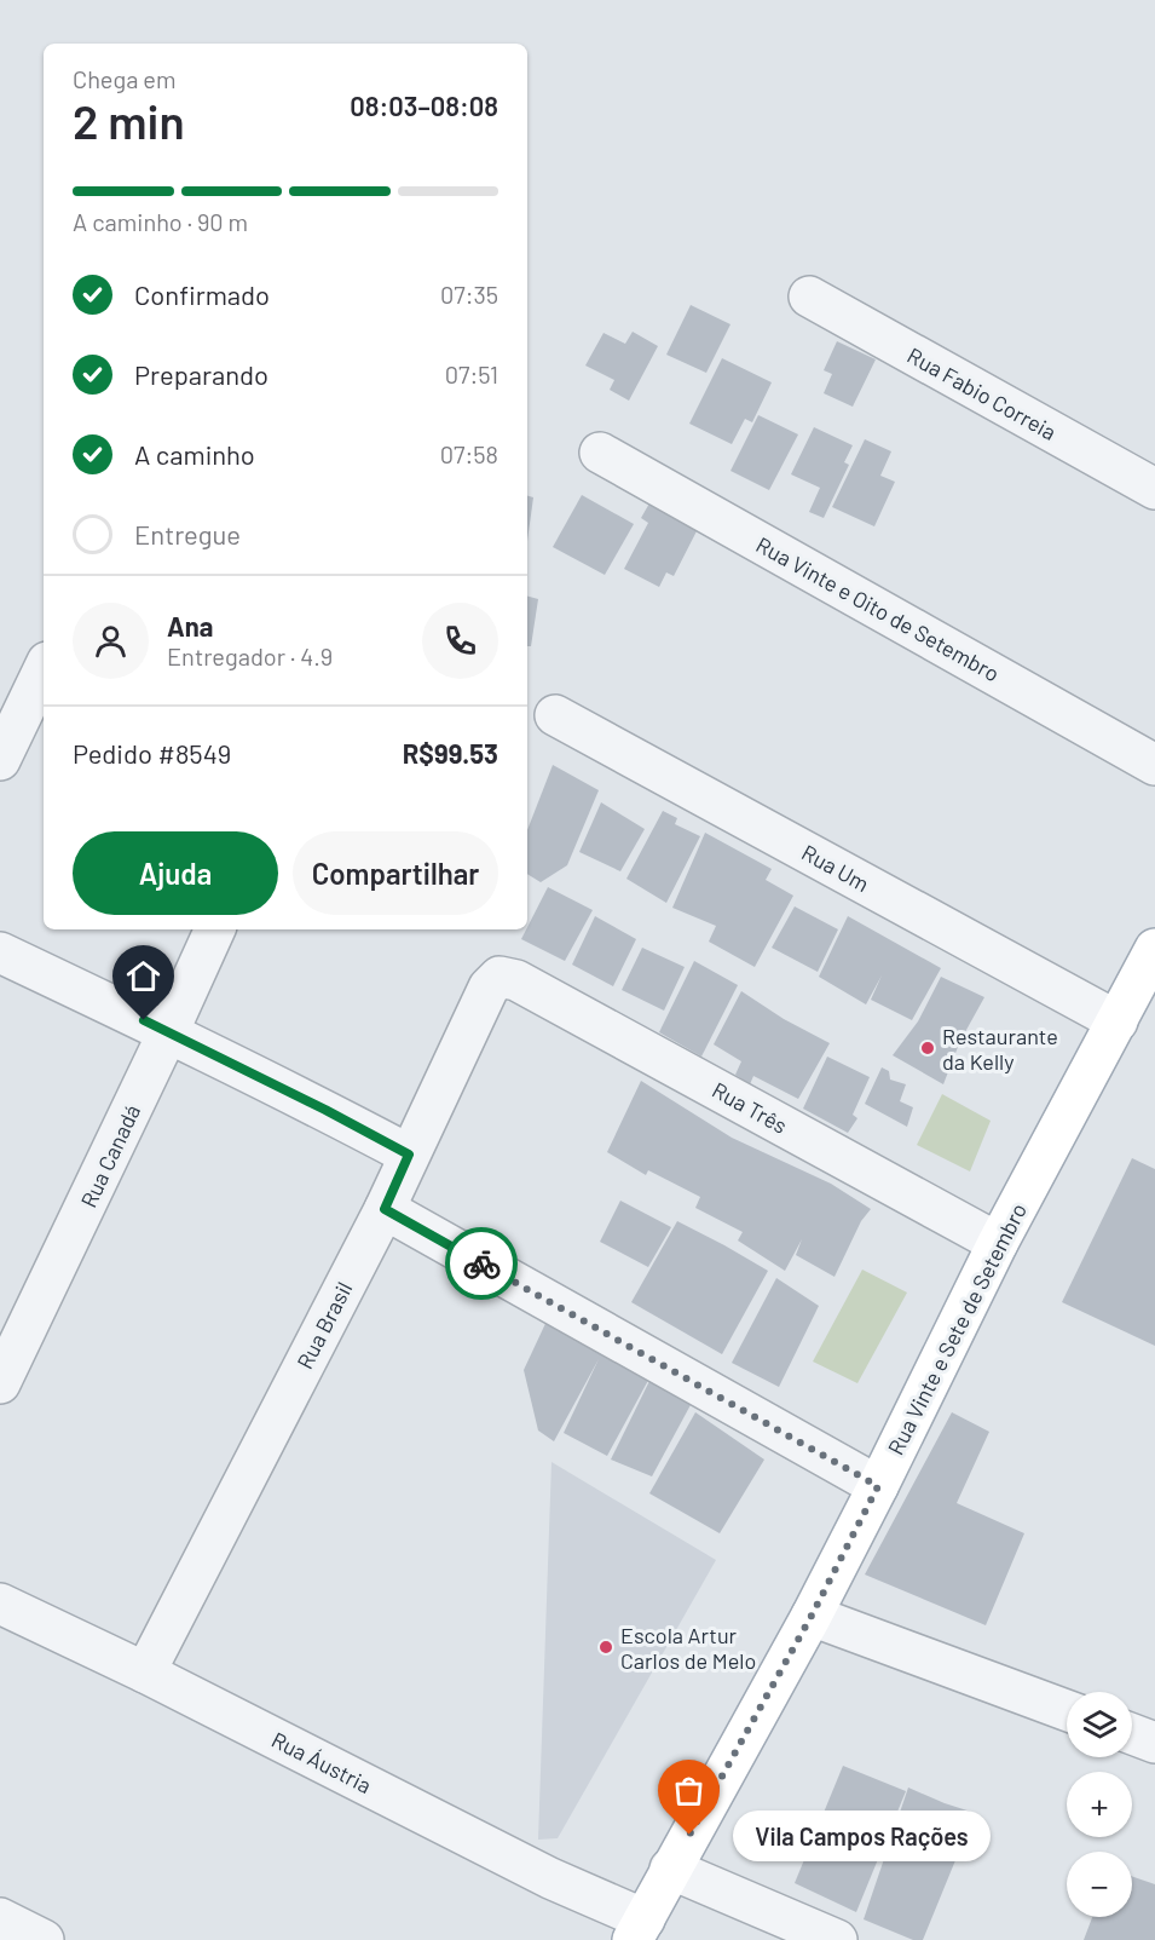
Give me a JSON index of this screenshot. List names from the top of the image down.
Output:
{
  "streets": {
    "main road": ["Rua Vinte e Sete de Setembro"],
    "street": [
      "Rua Fabio Correia",
      "Rua Vinte e Oito de Setembro",
      "Rua Um",
      "Rua Três",
      "Rua Canadá",
      "Rua Brasil",
      "Rua Áustria"
    ]
  },
  "crossings": [
    ["Rua Um", "Rua Vinte e Sete de Setembro"],
    ["Rua Três", "Rua Brasil"],
    ["Rua Três", "Rua Vinte e Sete de Setembro"],
    ["Rua Brasil", "Rua Áustria"],
    ["Rua Vinte e Sete de Setembro", "Rua Áustria"]
  ],
  "places": ["Restaurante da Kelly", "Escola Artur Carlos de Melo", "Vila Campos Rações"],
  "page": {
    "heading": ["2 min", "Chega em", "08:03–08:08"],
    "panel": [
      "Ana",
      "Entregador · 4.9",
      "Pedido #8549",
      "R$99.53"
    ],
    "bar": "A caminho · 90 m",
    "list": [
      ["Confirmado", "07:35"],
      ["Preparando", "07:51"],
      ["A caminho", "07:58"],
      "Entregue"
    ],
    "buttons": ["Ajuda", "Compartilhar"],
    "map_buttons": ["+", "−"],
    "bubble": "Vila Campos Rações"
  }
}
